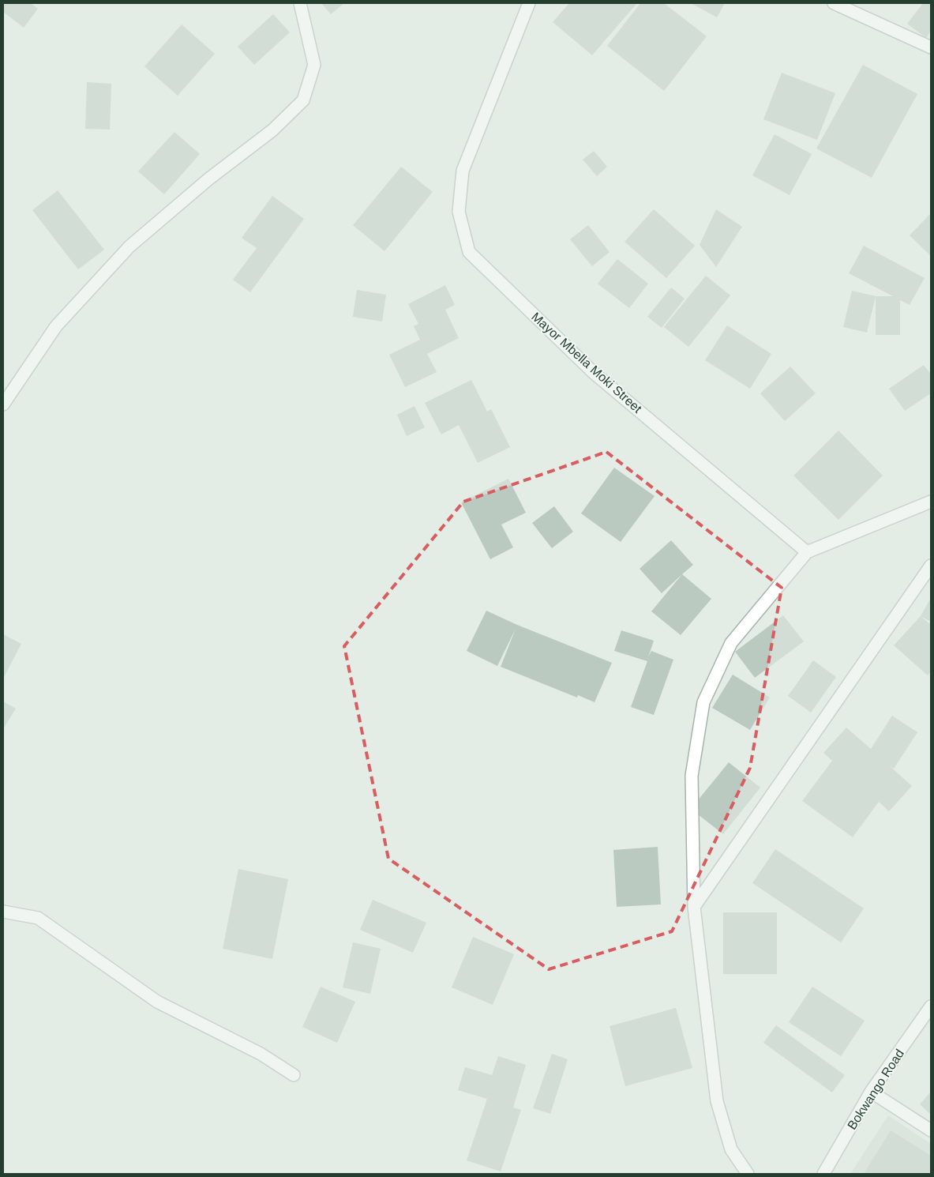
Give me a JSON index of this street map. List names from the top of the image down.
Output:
{
  "streets": {
    "street": ["Mayor Mbella Moki Street", "Bokwango Road"]
  }
}
